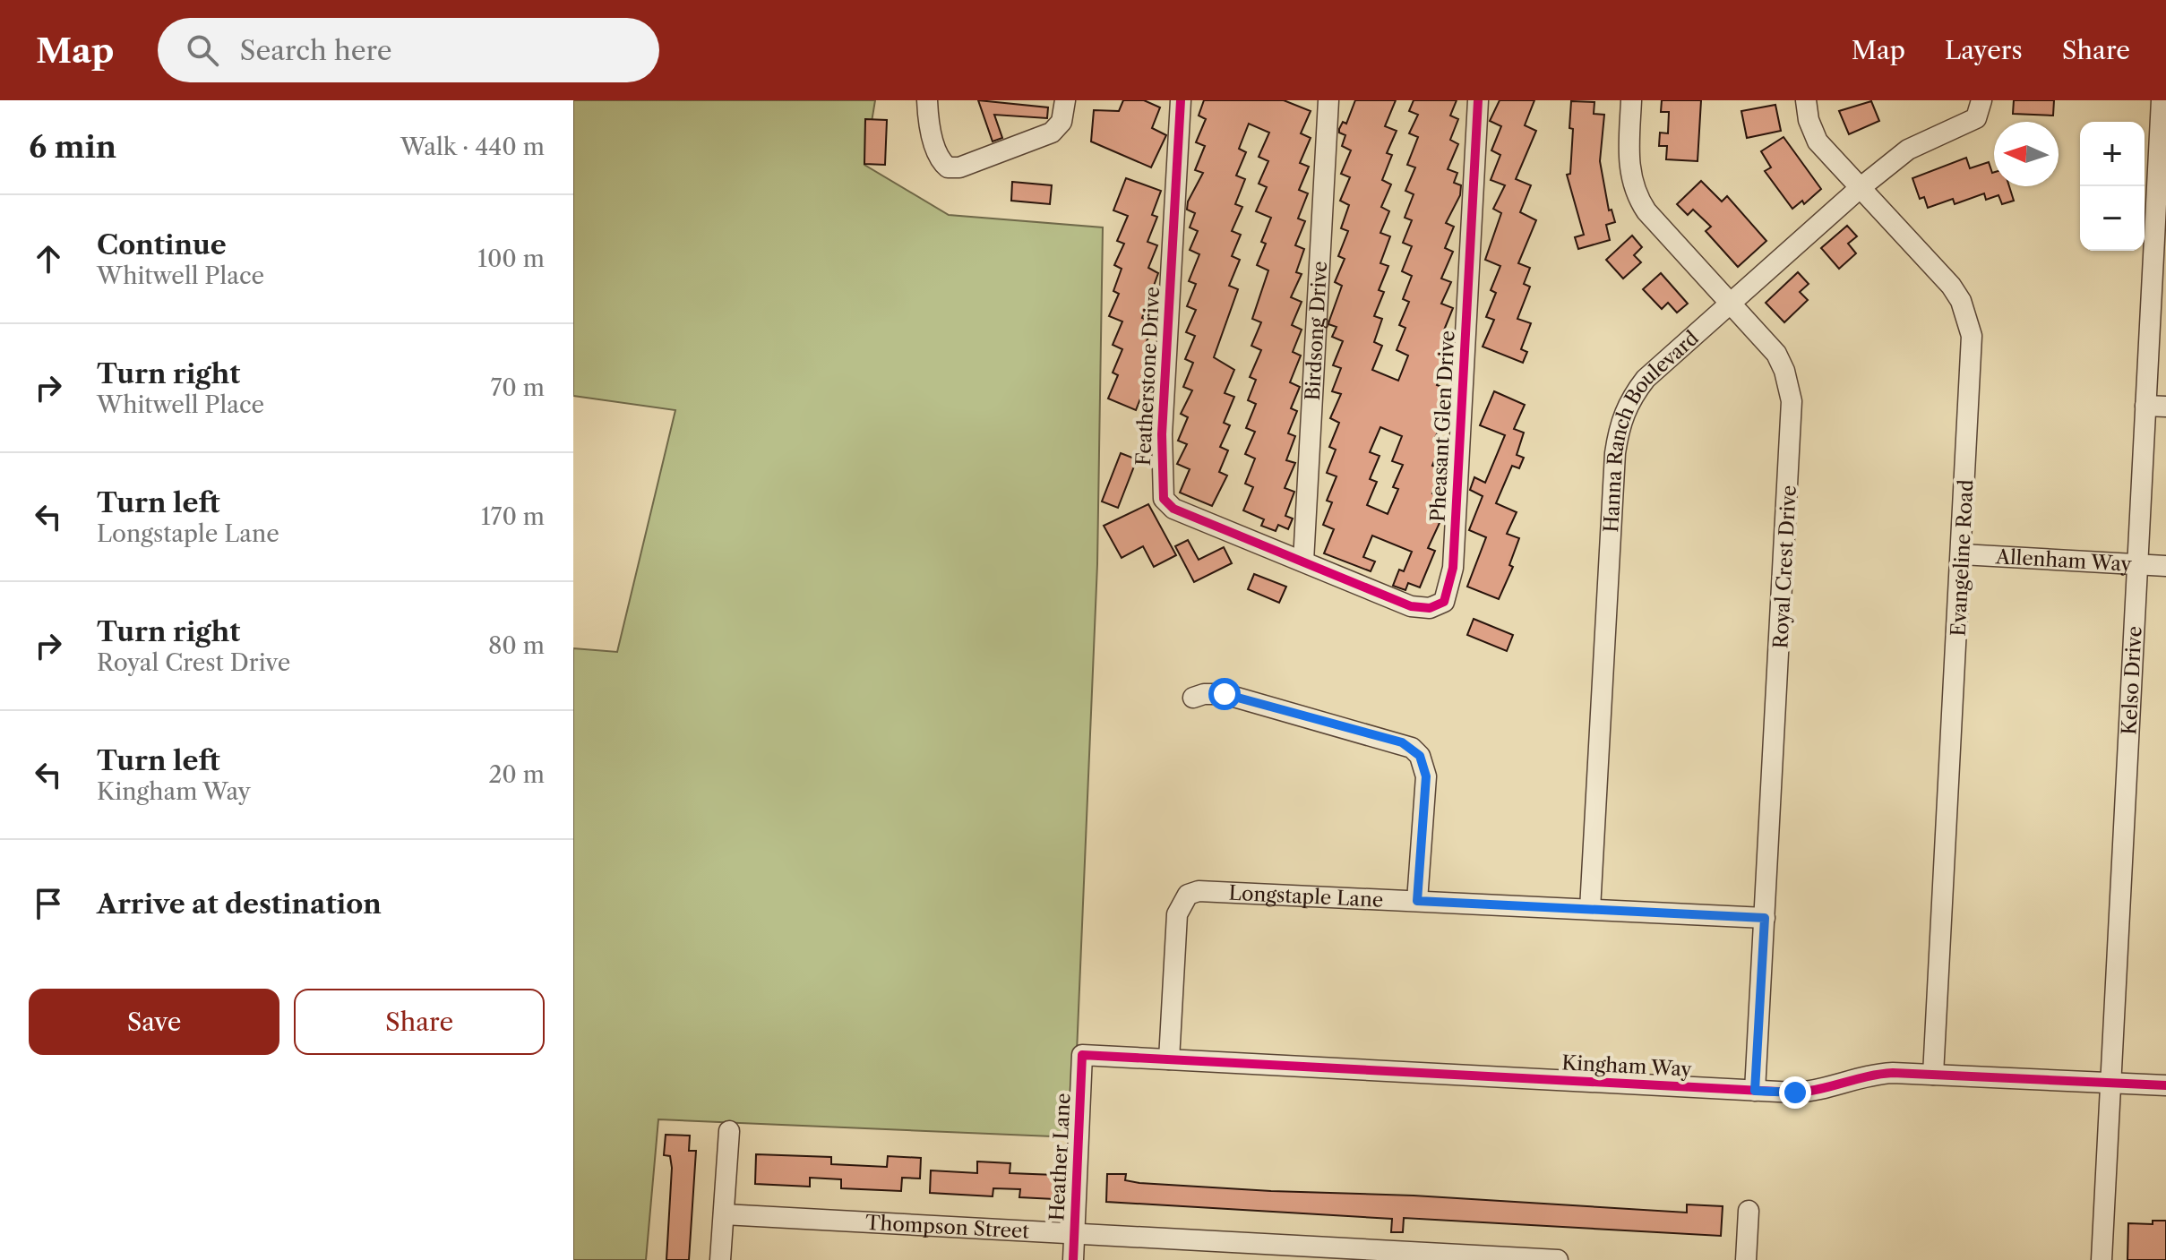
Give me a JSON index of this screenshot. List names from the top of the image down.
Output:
{
  "streets": {
    "street": [
      "Birdsong Drive",
      "Featherstone Drive",
      "Pheasant Glen Drive",
      "Hanna Ranch Boulevard",
      "Evangeline Road",
      "Allenham Way",
      "Royal Crest Drive",
      "Kelso Drive",
      "Longstaple Lane",
      "Kingham Way",
      "Heather Lane",
      "Thompson Street"
    ]
  },
  "crossings": [
    ["Birdsong Drive", "Featherstone Drive"],
    ["Birdsong Drive", "Pheasant Glen Drive"],
    ["Featherstone Drive", "Pheasant Glen Drive"],
    ["Hanna Ranch Boulevard", "Evangeline Road"],
    ["Hanna Ranch Boulevard", "Royal Crest Drive"],
    ["Hanna Ranch Boulevard", "Longstaple Lane"],
    ["Evangeline Road", "Allenham Way"],
    ["Evangeline Road", "Kingham Way"],
    ["Allenham Way", "Kelso Drive"],
    ["Royal Crest Drive", "Longstaple Lane"],
    ["Royal Crest Drive", "Kingham Way"],
    ["Kelso Drive", "Kingham Way"],
    ["Longstaple Lane", "Kingham Way"],
    ["Kingham Way", "Heather Lane"],
    ["Heather Lane", "Thompson Street"]
  ],
  "north": "left",
  "page": {
    "header": "Map",
    "search": "Search here",
    "nav": ["Map", "Layers", "Share"],
    "heading": ["6 min", "Walk · 440 m"],
    "map_buttons": ["+", "−"],
    "list": [
      ["Continue", "Whitwell Place", "100 m"],
      ["Turn right", "Whitwell Place", "70 m"],
      ["Turn left", "Longstaple Lane", "170 m"],
      ["Turn right", "Royal Crest Drive", "80 m"],
      ["Turn left", "Kingham Way", "20 m"],
      "Arrive at destination"
    ],
    "buttons": ["Save", "Share"]
  }
}
